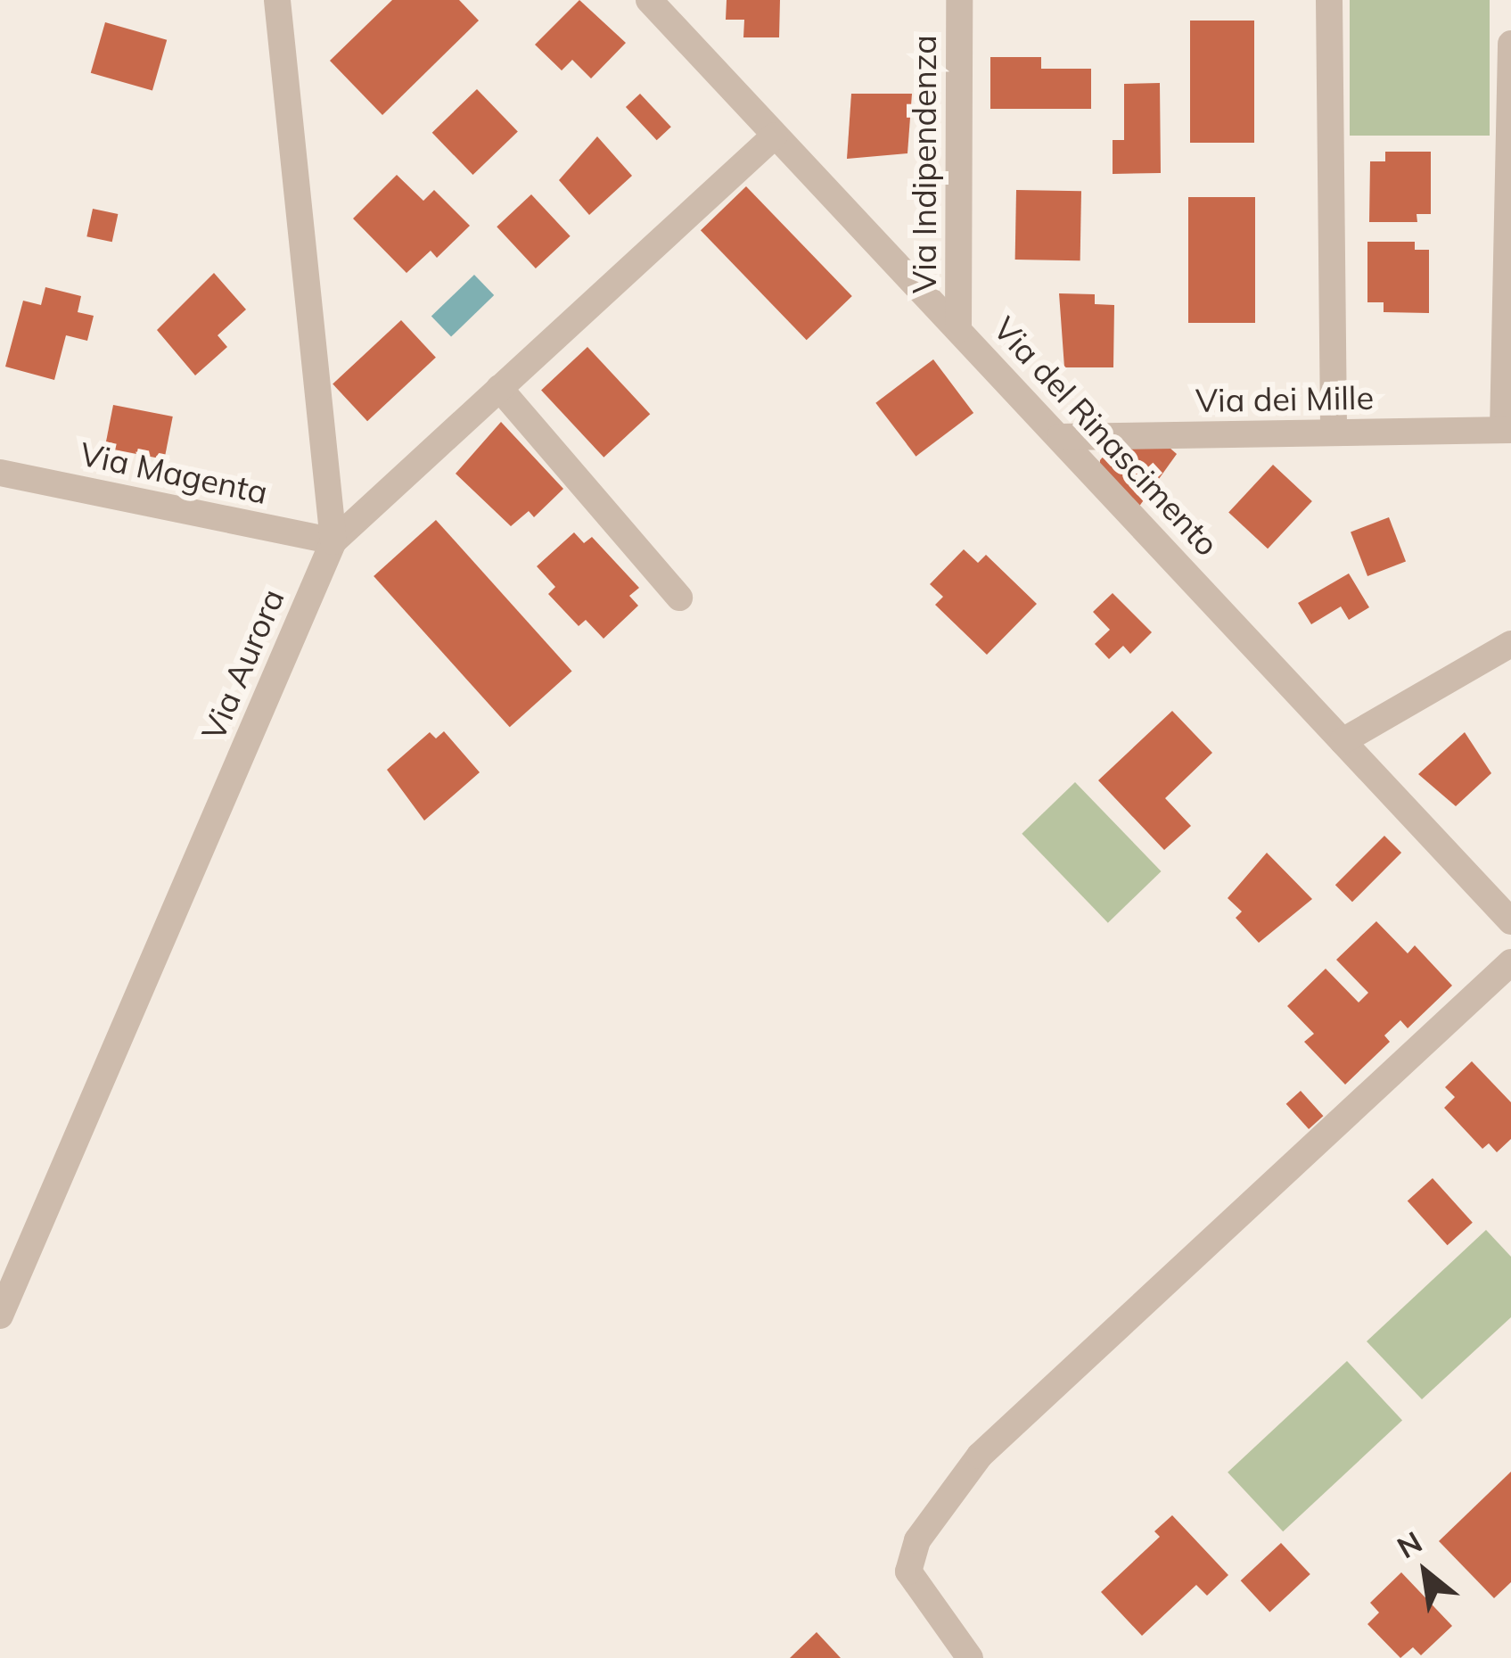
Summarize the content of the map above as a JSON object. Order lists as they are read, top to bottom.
{
  "streets": {
    "street": [
      "Via Indipendenza",
      "Via dei Mille",
      "Via del Rinascimento",
      "Via Magenta",
      "Via Aurora"
    ]
  },
  "crossings": [
    ["Via Indipendenza", "Via del Rinascimento"],
    ["Via dei Mille", "Via del Rinascimento"],
    ["Via Magenta", "Via Aurora"]
  ],
  "north": "top left"
}
